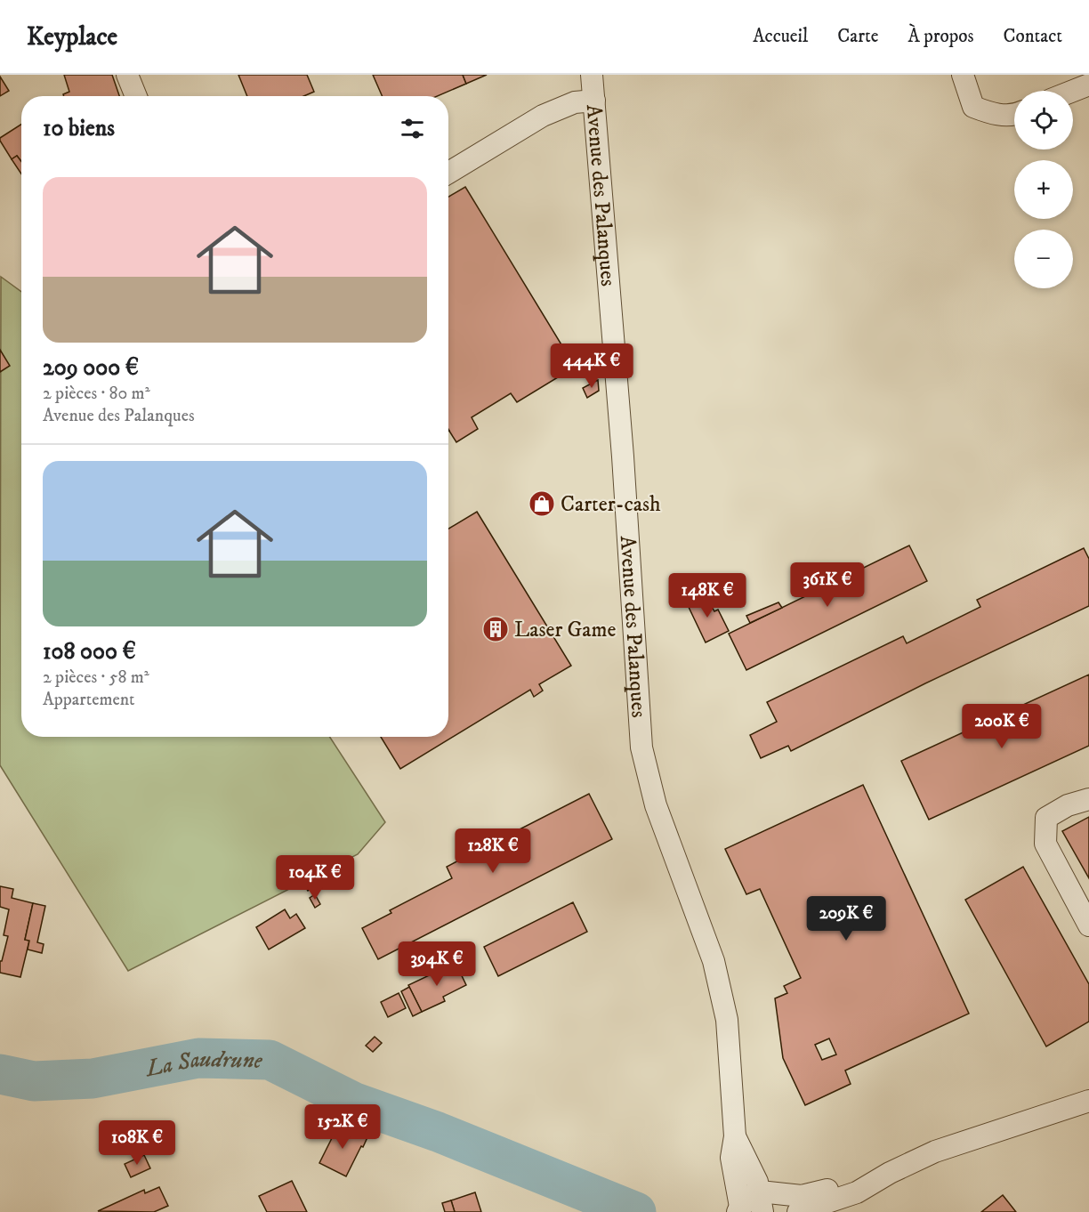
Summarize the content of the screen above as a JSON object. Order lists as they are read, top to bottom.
{
  "streets": {
    "street": ["Avenue des Palanques"]
  },
  "water": ["La Saudrune"],
  "places": {
    "shop": ["Carter-cash"],
    "building": ["Laser Game"]
  },
  "page": {
    "header": "Keyplace",
    "nav": [
      "Accueil",
      "Carte",
      "À propos",
      "Contact"
    ],
    "map_buttons": ["+", "−"],
    "heading": "10 biens",
    "list": [
      {
        "name": "209 000 €",
        "note": "2 pièces · 80 m² · Avenue des Palanques"
      },
      {
        "name": "108 000 €",
        "note": "2 pièces · 58 m² · Appartement"
      }
    ],
    "price": [
      "444K €",
      "361K €",
      "148K €",
      "200K €",
      "128K €",
      "104K €",
      "209K €",
      "394K €",
      "152K €",
      "108K €"
    ]
  }
}
